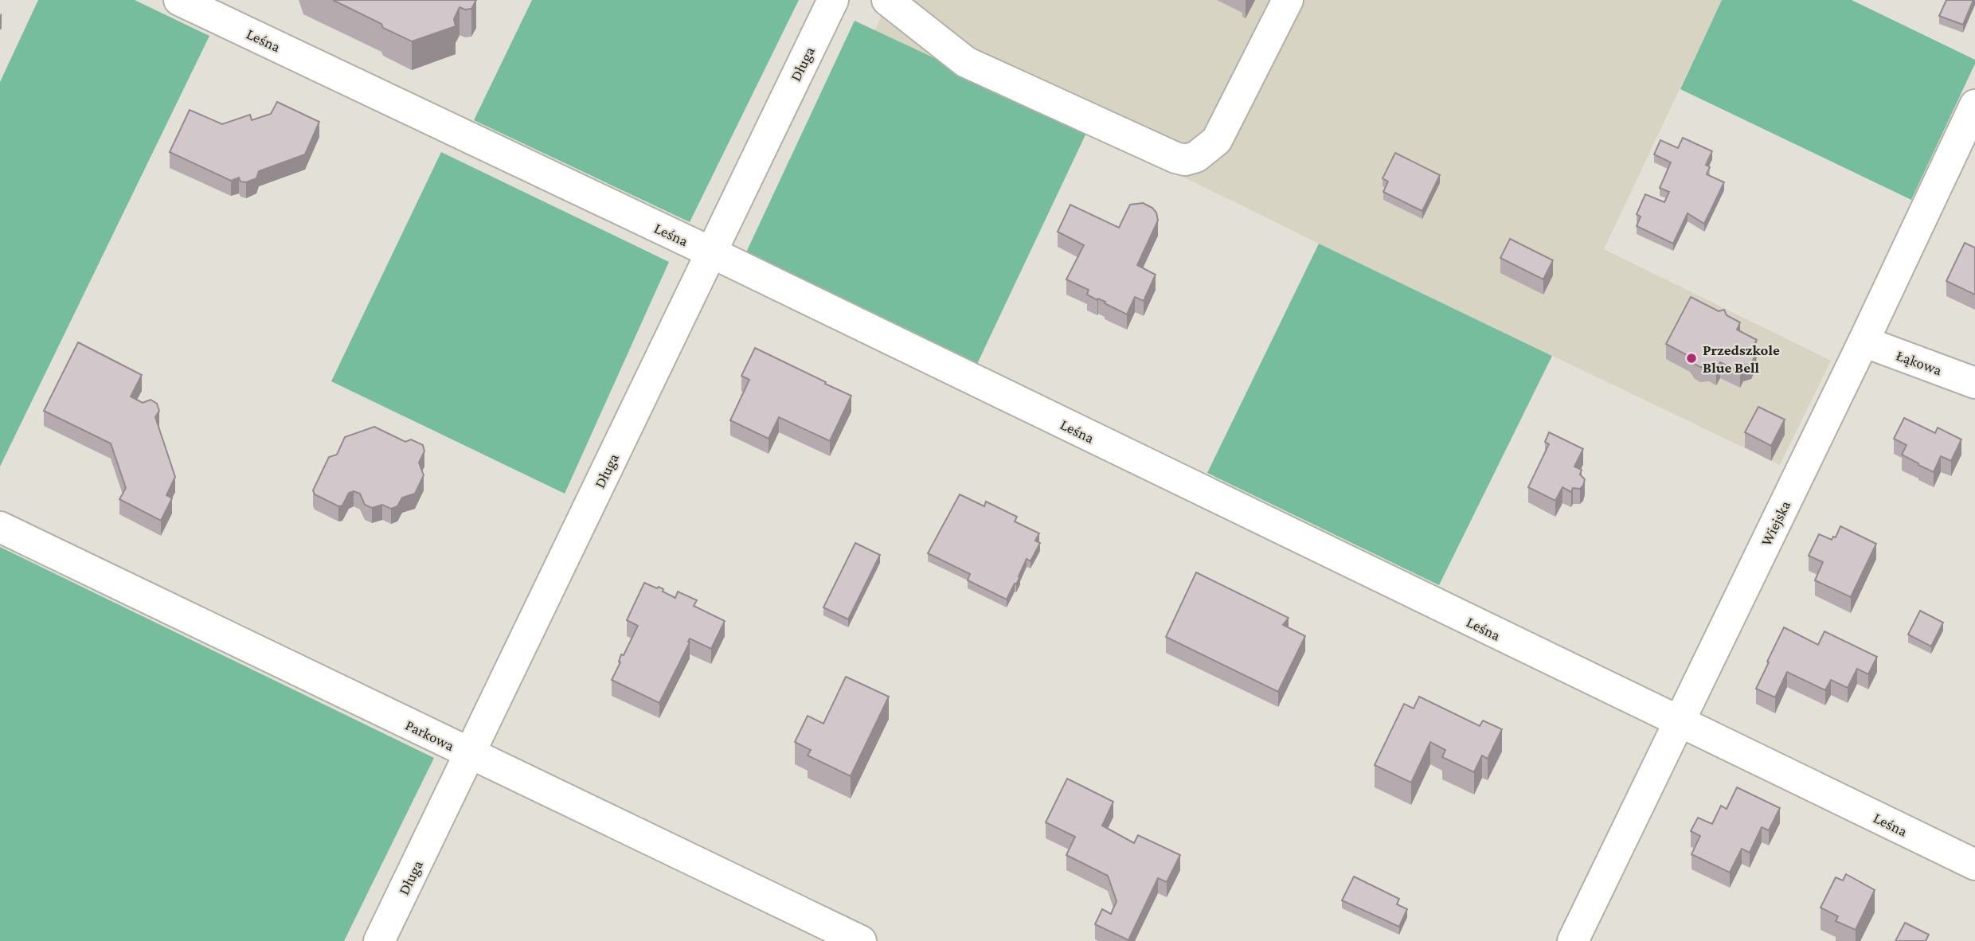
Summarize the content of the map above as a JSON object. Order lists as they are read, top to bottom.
{
  "streets": {
    "street": [
      "Leśna",
      "Długa",
      "Łąkowa",
      "Wiejska",
      "Parkowa"
    ]
  },
  "crossings": [
    ["Leśna", "Długa"],
    ["Leśna", "Wiejska"],
    ["Długa", "Parkowa"],
    ["Łąkowa", "Wiejska"]
  ],
  "places": ["Przedszkole Blue Bell"]
}
